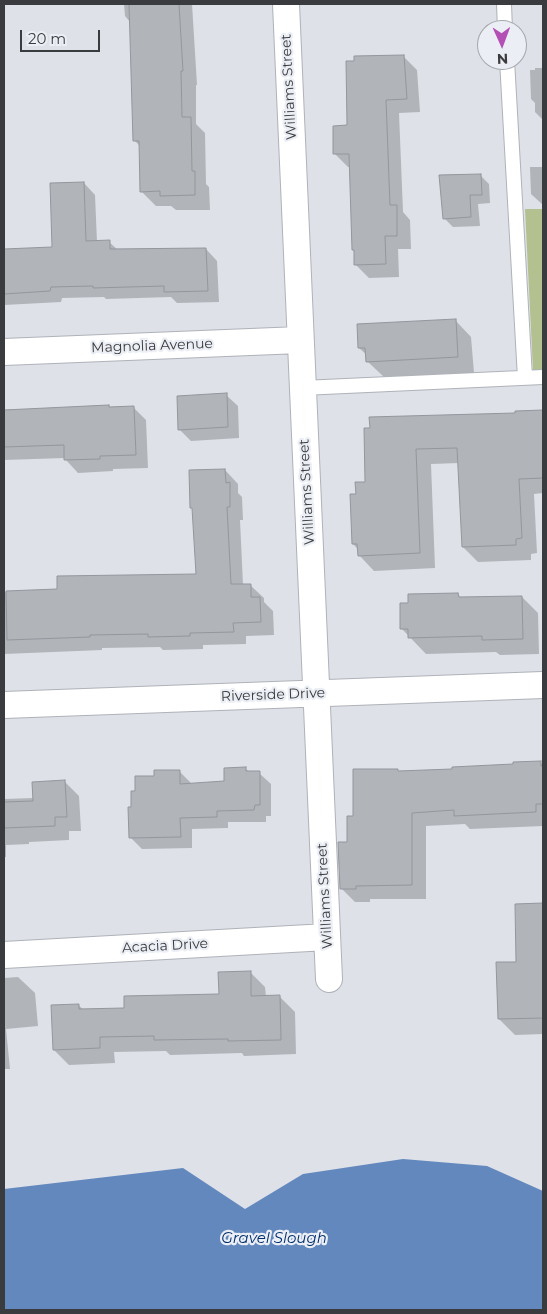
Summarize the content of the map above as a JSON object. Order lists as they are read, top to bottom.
{
  "streets": {
    "street": [
      "Williams Street",
      "Magnolia Avenue",
      "Riverside Drive",
      "Acacia Drive"
    ]
  },
  "crossings": [
    ["Williams Street", "Magnolia Avenue"],
    ["Williams Street", "Riverside Drive"],
    ["Williams Street", "Acacia Drive"]
  ],
  "water": ["Gravel Slough"],
  "scale_bar": "20 m",
  "north": "bottom"
}
